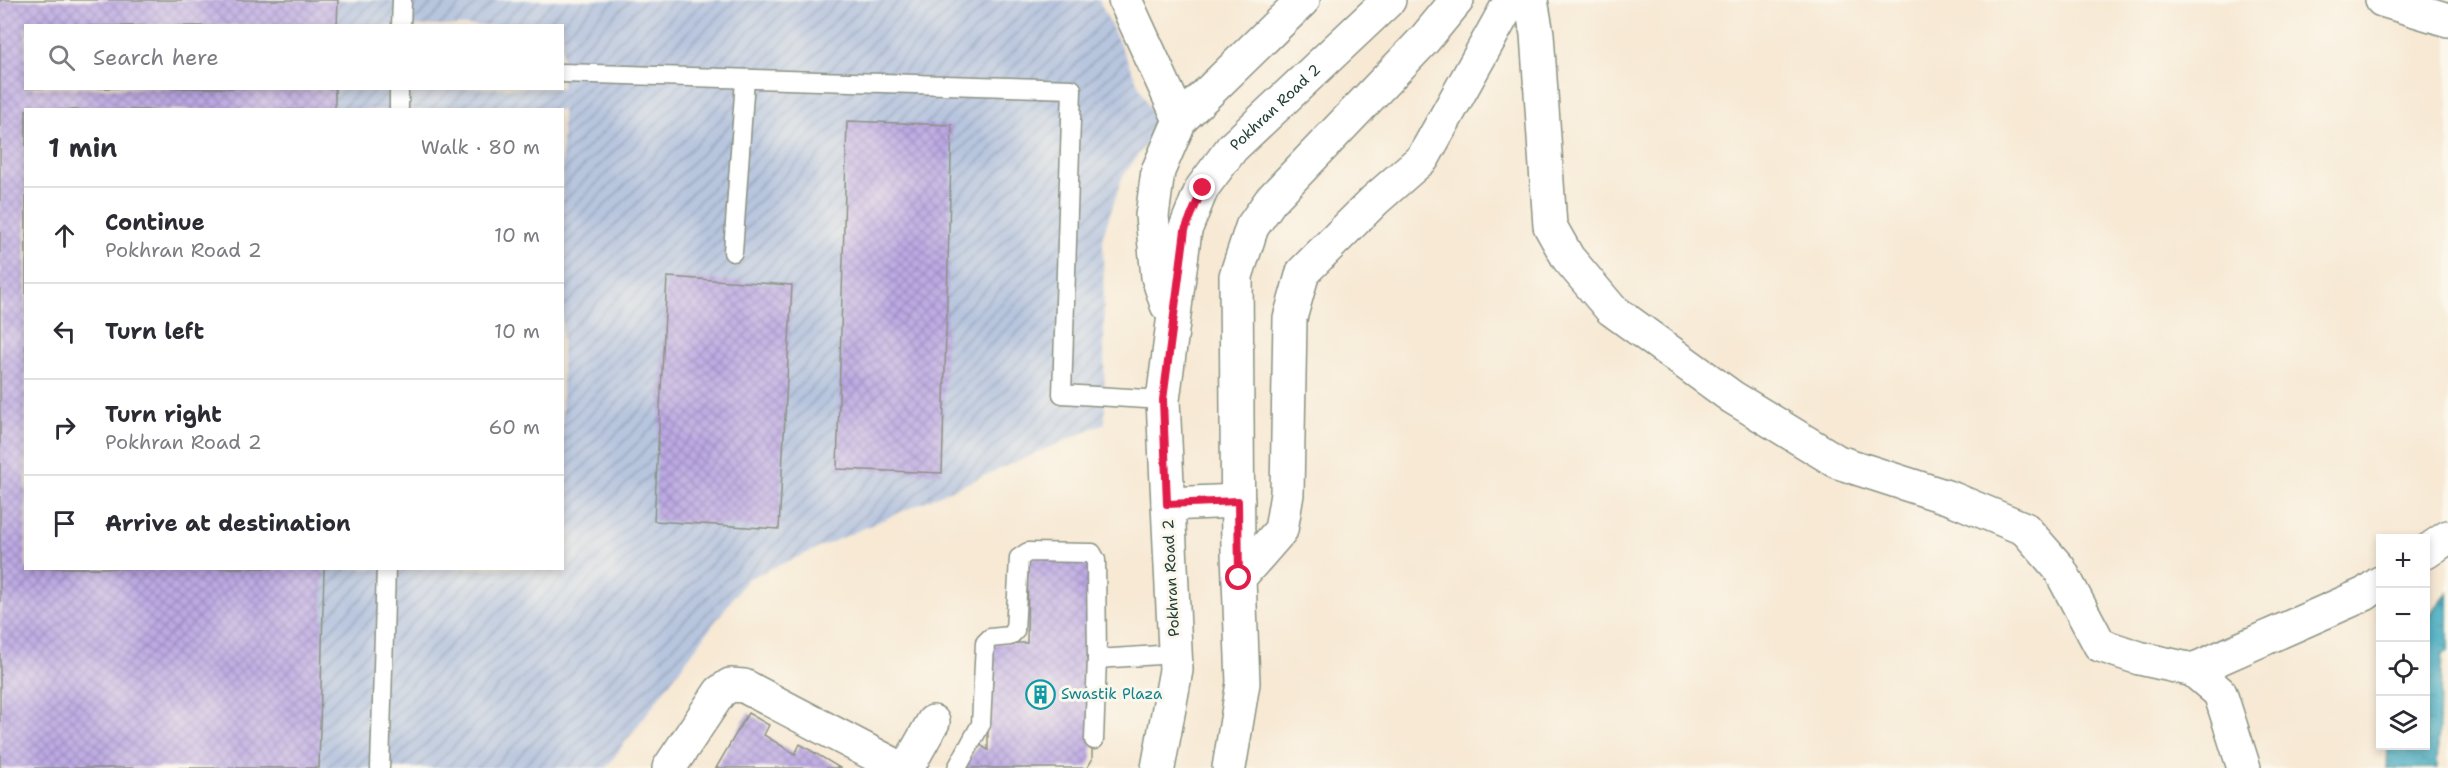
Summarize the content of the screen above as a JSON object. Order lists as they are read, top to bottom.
{
  "streets": {
    "main road": ["Pokhran Road 2"]
  },
  "places": {
    "building": ["Swastik Plaza"]
  },
  "page": {
    "search": "Search here",
    "heading": ["1 min", "Walk · 80 m"],
    "list": [
      ["Continue", "Pokhran Road 2", "10 m"],
      ["Turn left", "10 m"],
      ["Turn right", "Pokhran Road 2", "60 m"],
      "Arrive at destination"
    ],
    "map_buttons": ["+", "−"]
  }
}
